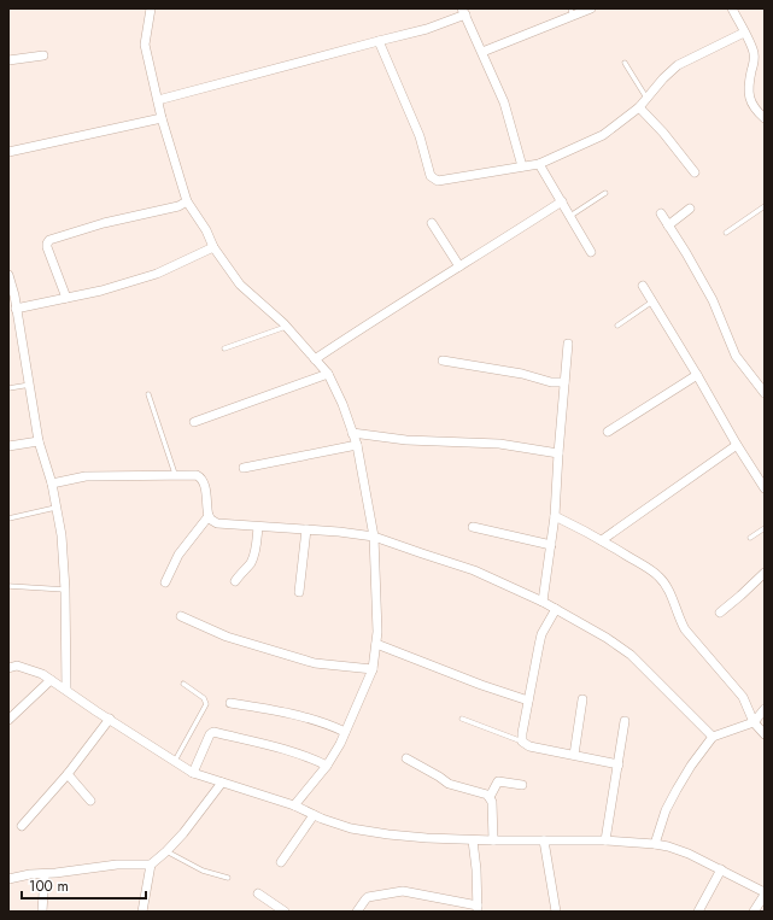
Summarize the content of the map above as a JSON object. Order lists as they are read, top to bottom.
{
  "scale_bar": "100 m"
}
